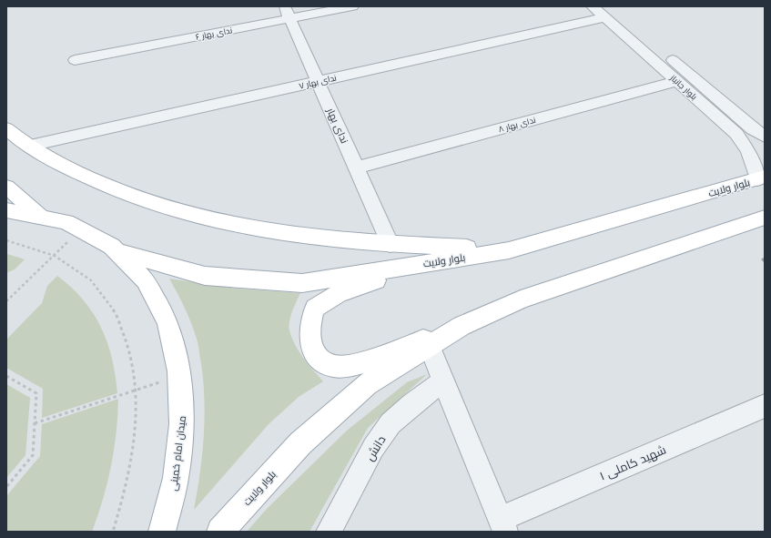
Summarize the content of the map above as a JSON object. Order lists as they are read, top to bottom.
{
  "streets": {
    "main road": ["بلوار ولایت", "میدان امام خمینی"],
    "street": [
      "ندای بهار ۶",
      "ندای بهار ۷",
      "بلوار جانباز",
      "ندای بهار ۸",
      "ندای بهار",
      "دانش",
      "شهید کاملی ۱"
    ]
  },
  "crossings": [
    ["ندای بهار ۶", "ندای بهار"],
    ["ندای بهار ۷", "بلوار جانباز"],
    ["ندای بهار ۷", "ندای بهار"],
    ["بلوار جانباز", "ندای بهار ۸"],
    ["بلوار جانباز", "بلوار ولایت"],
    ["ندای بهار ۸", "ندای بهار"],
    ["بلوار ولایت", "میدان امام خمینی"]
  ]
}
